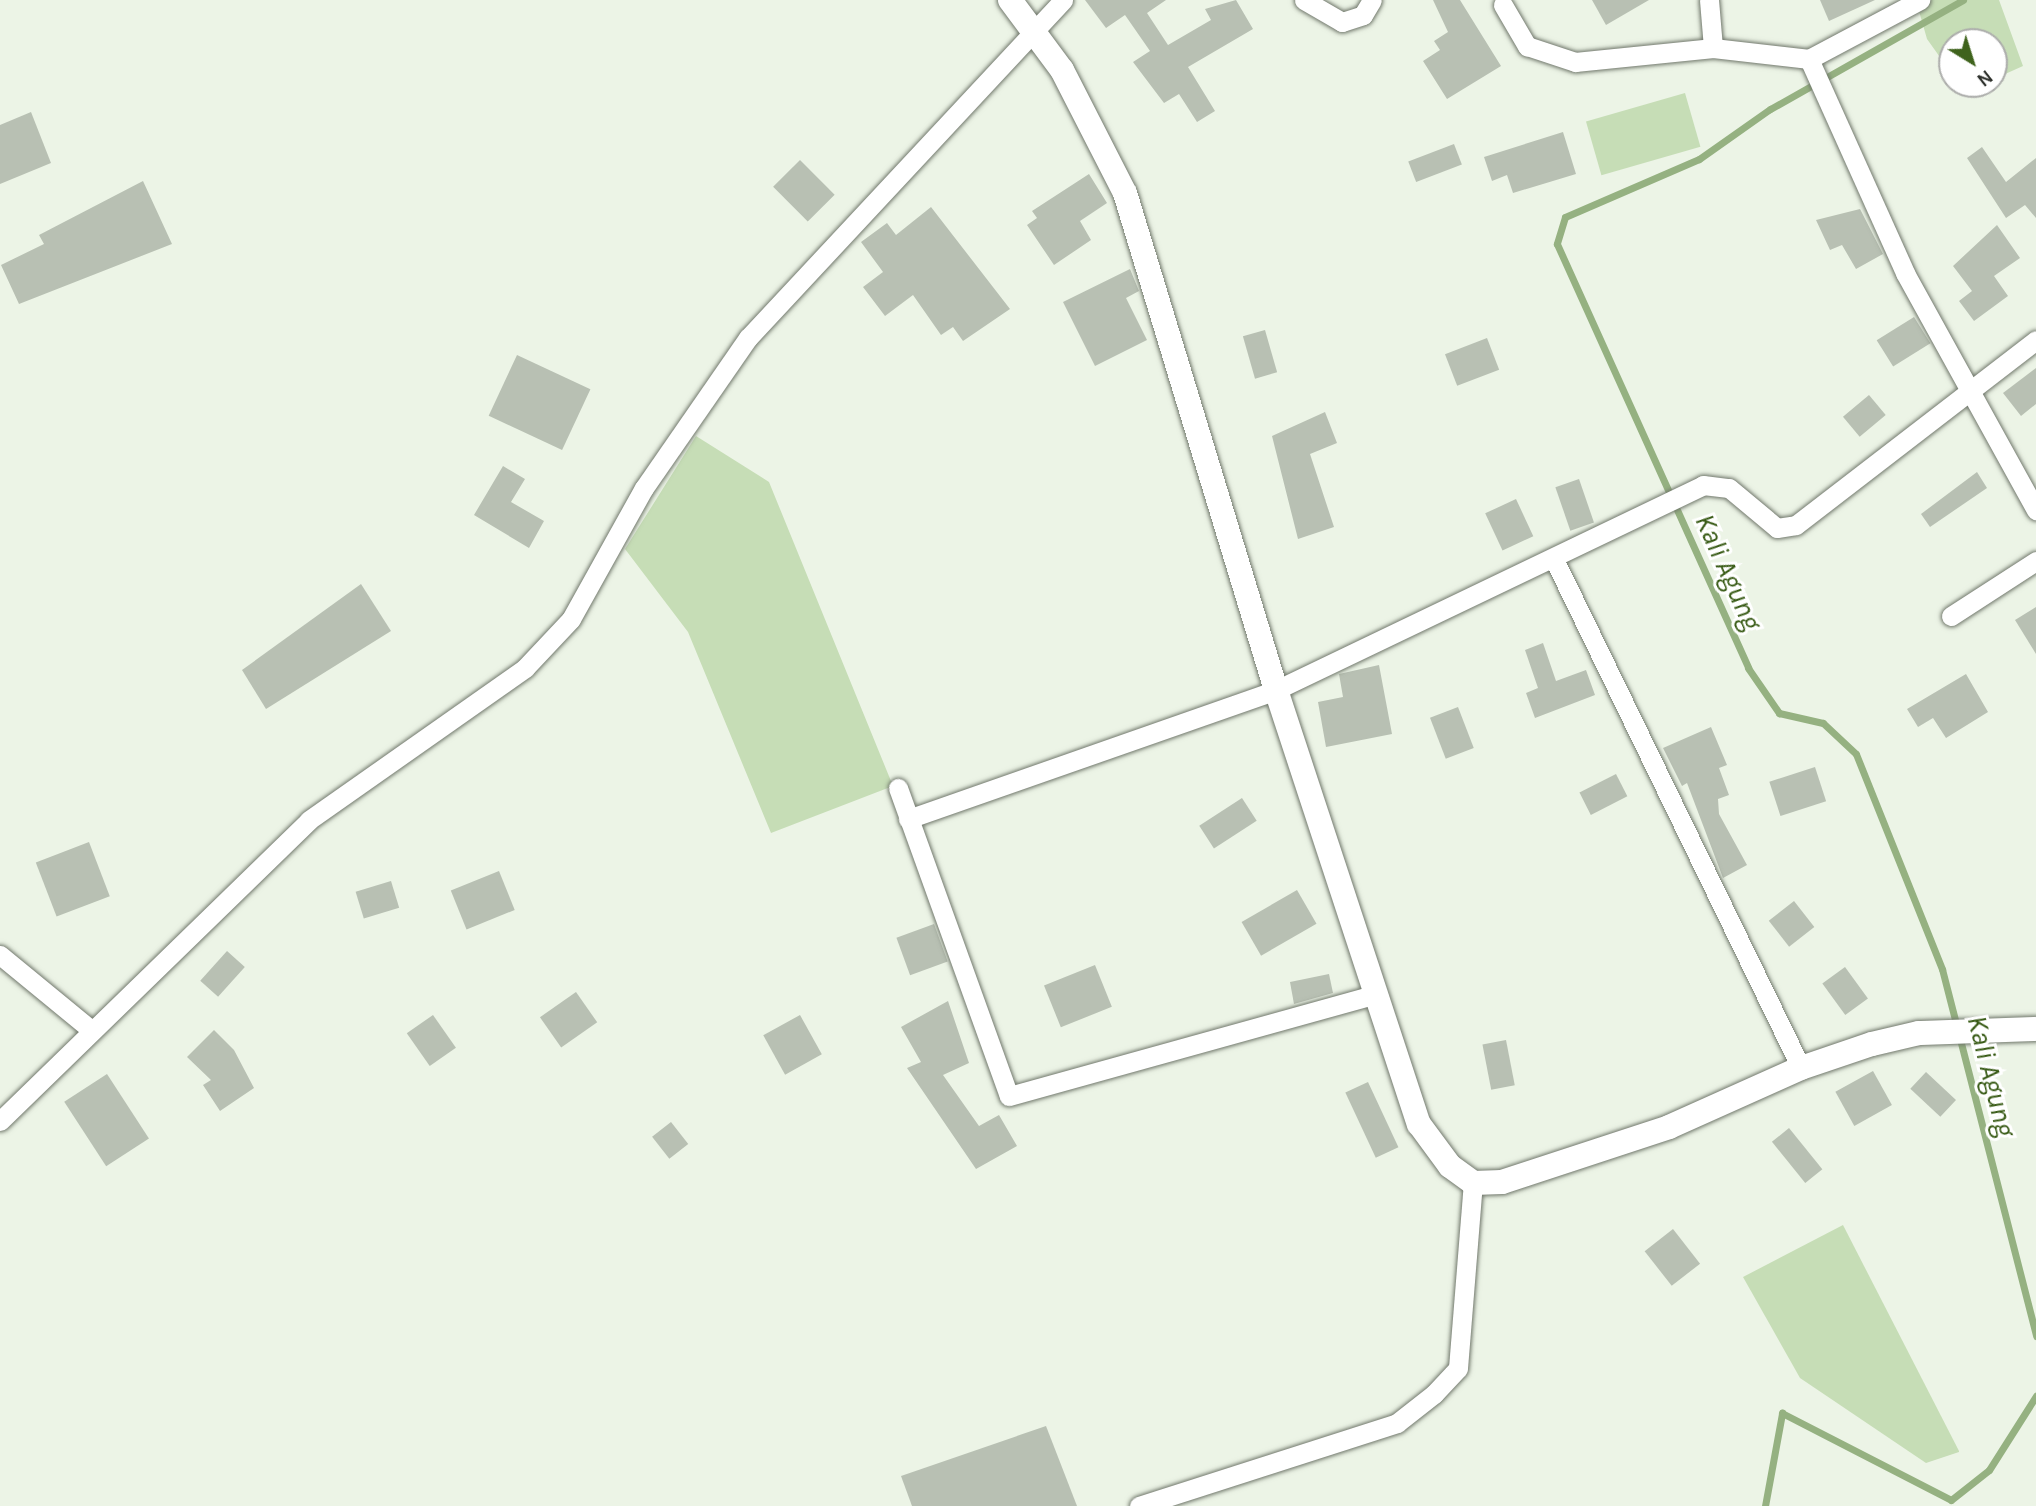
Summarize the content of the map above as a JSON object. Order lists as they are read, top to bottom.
{
  "water": ["Kali Agung"],
  "north": "bottom right"
}
